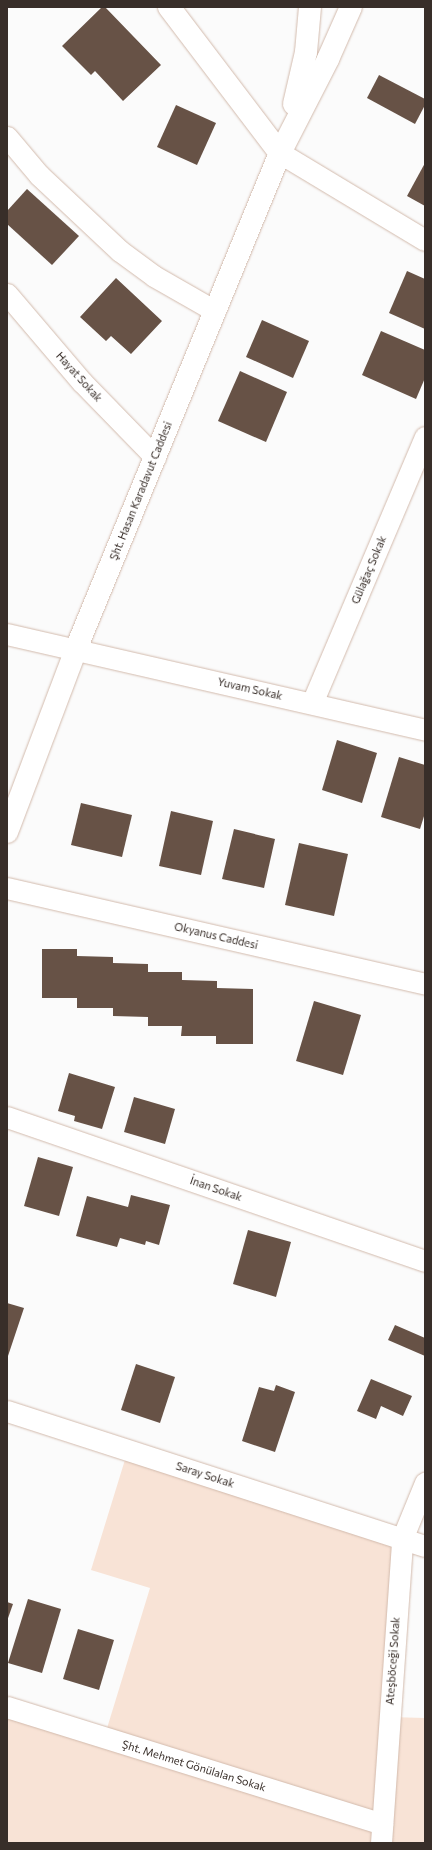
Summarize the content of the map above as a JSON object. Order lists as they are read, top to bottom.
{
  "streets": {
    "street": [
      "Hayat Sokak",
      "Şht. Hasan Karadavut Caddesi",
      "Gülağaç Sokak",
      "Yuvam Sokak",
      "Okyanus Caddesi",
      "İnan Sokak",
      "Saray Sokak",
      "Ateşböceği Sokak",
      "Şht. Mehmet Gönülalan Sokak"
    ]
  },
  "crossings": [
    ["Hayat Sokak", "Şht. Hasan Karadavut Caddesi"],
    ["Şht. Hasan Karadavut Caddesi", "Yuvam Sokak"],
    ["Gülağaç Sokak", "Yuvam Sokak"],
    ["Saray Sokak", "Ateşböceği Sokak"],
    ["Ateşböceği Sokak", "Şht. Mehmet Gönülalan Sokak"]
  ]
}
